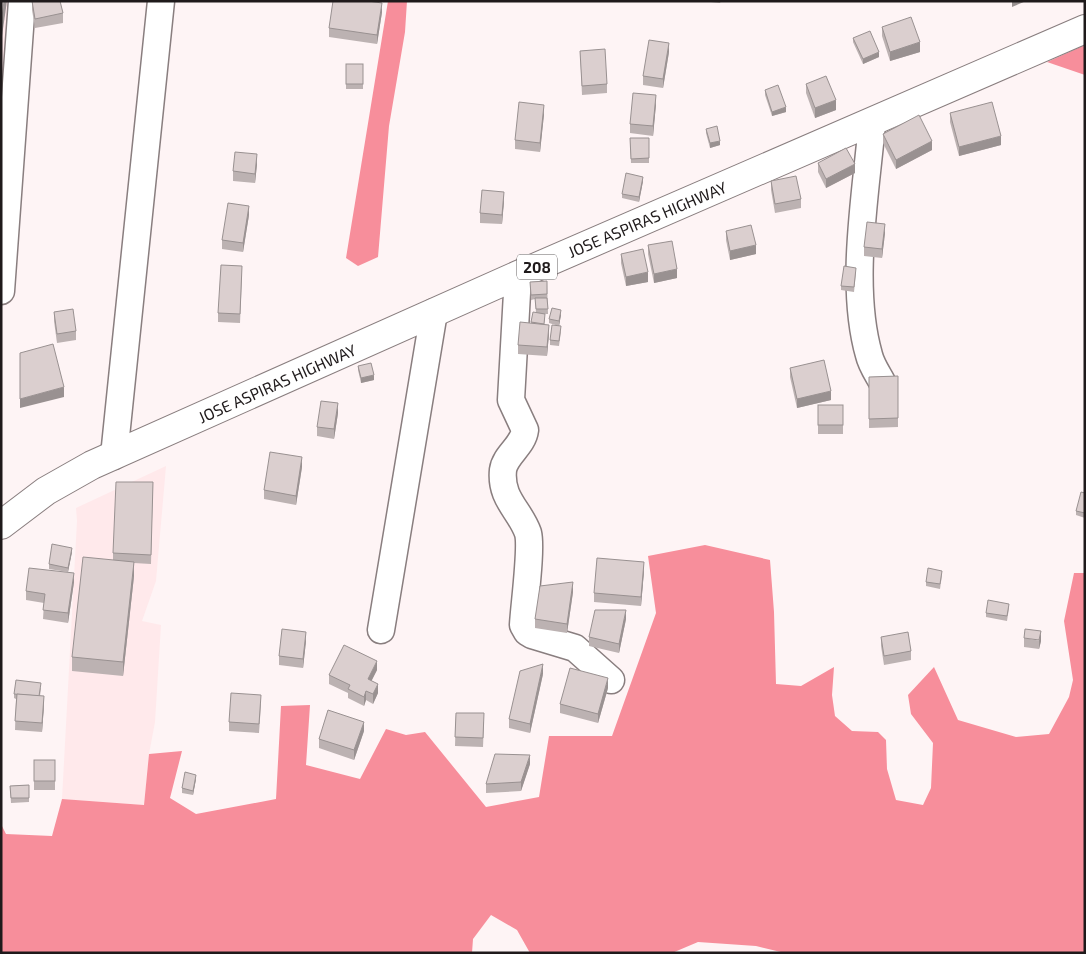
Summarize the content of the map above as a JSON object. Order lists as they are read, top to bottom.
{
  "streets": {
    "main road": ["JOSE ASPIRAS HIGHWAY", "208"]
  }
}
